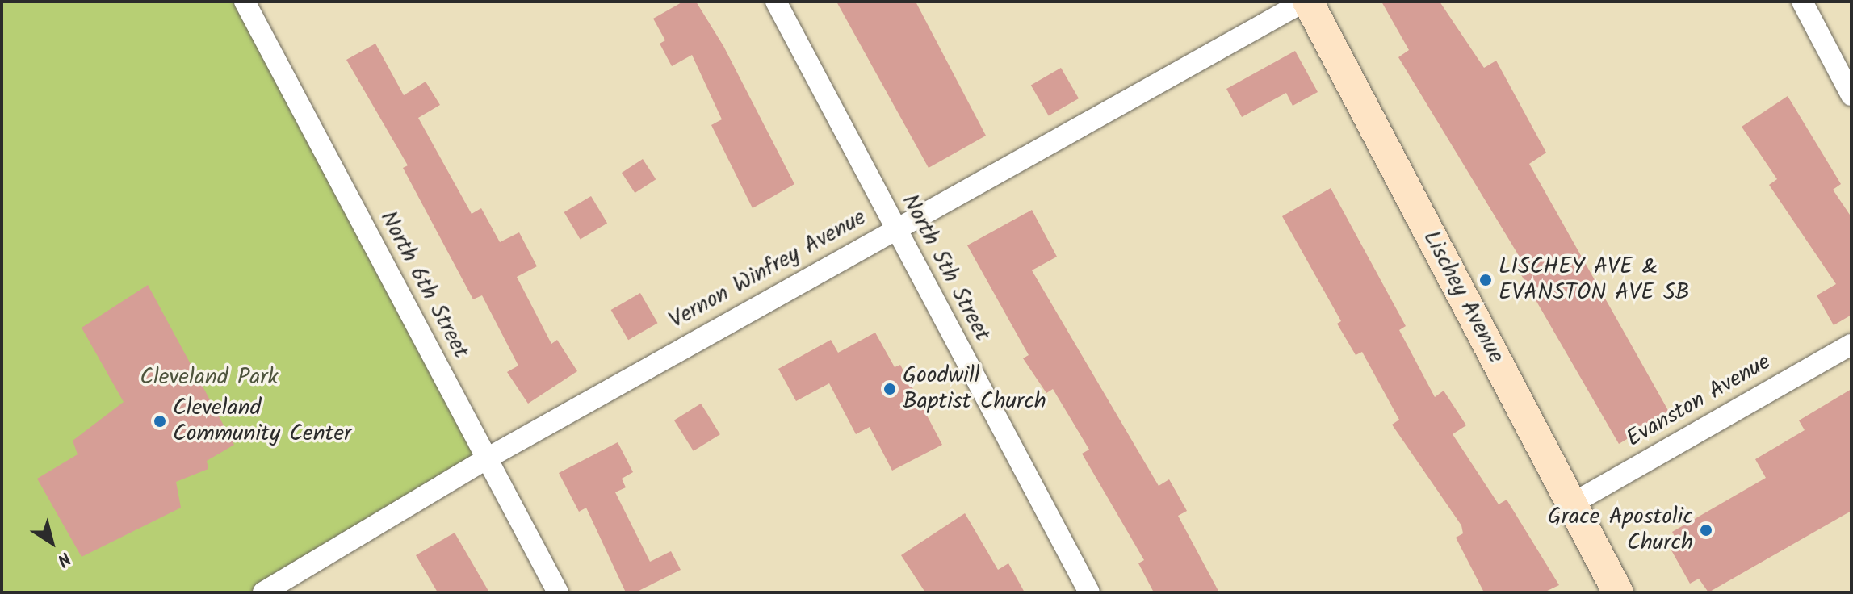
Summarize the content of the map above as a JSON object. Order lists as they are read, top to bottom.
{
  "streets": {
    "street": [
      "North 5th Street",
      "Vernon Winfrey Avenue",
      "North 6th Street",
      "Lischey Avenue",
      "Evanston Avenue"
    ]
  },
  "crossings": [
    ["North 5th Street", "Vernon Winfrey Avenue"],
    ["Vernon Winfrey Avenue", "North 6th Street"],
    ["Vernon Winfrey Avenue", "Lischey Avenue"],
    ["Lischey Avenue", "Evanston Avenue"]
  ],
  "parks": ["Cleveland Park"],
  "places": [
    "LISCHEY AVE & EVANSTON AVE SB",
    "Goodwill Baptist Church",
    "Cleveland Community Center",
    "Grace Apostolic Church"
  ],
  "north": "bottom right"
}
